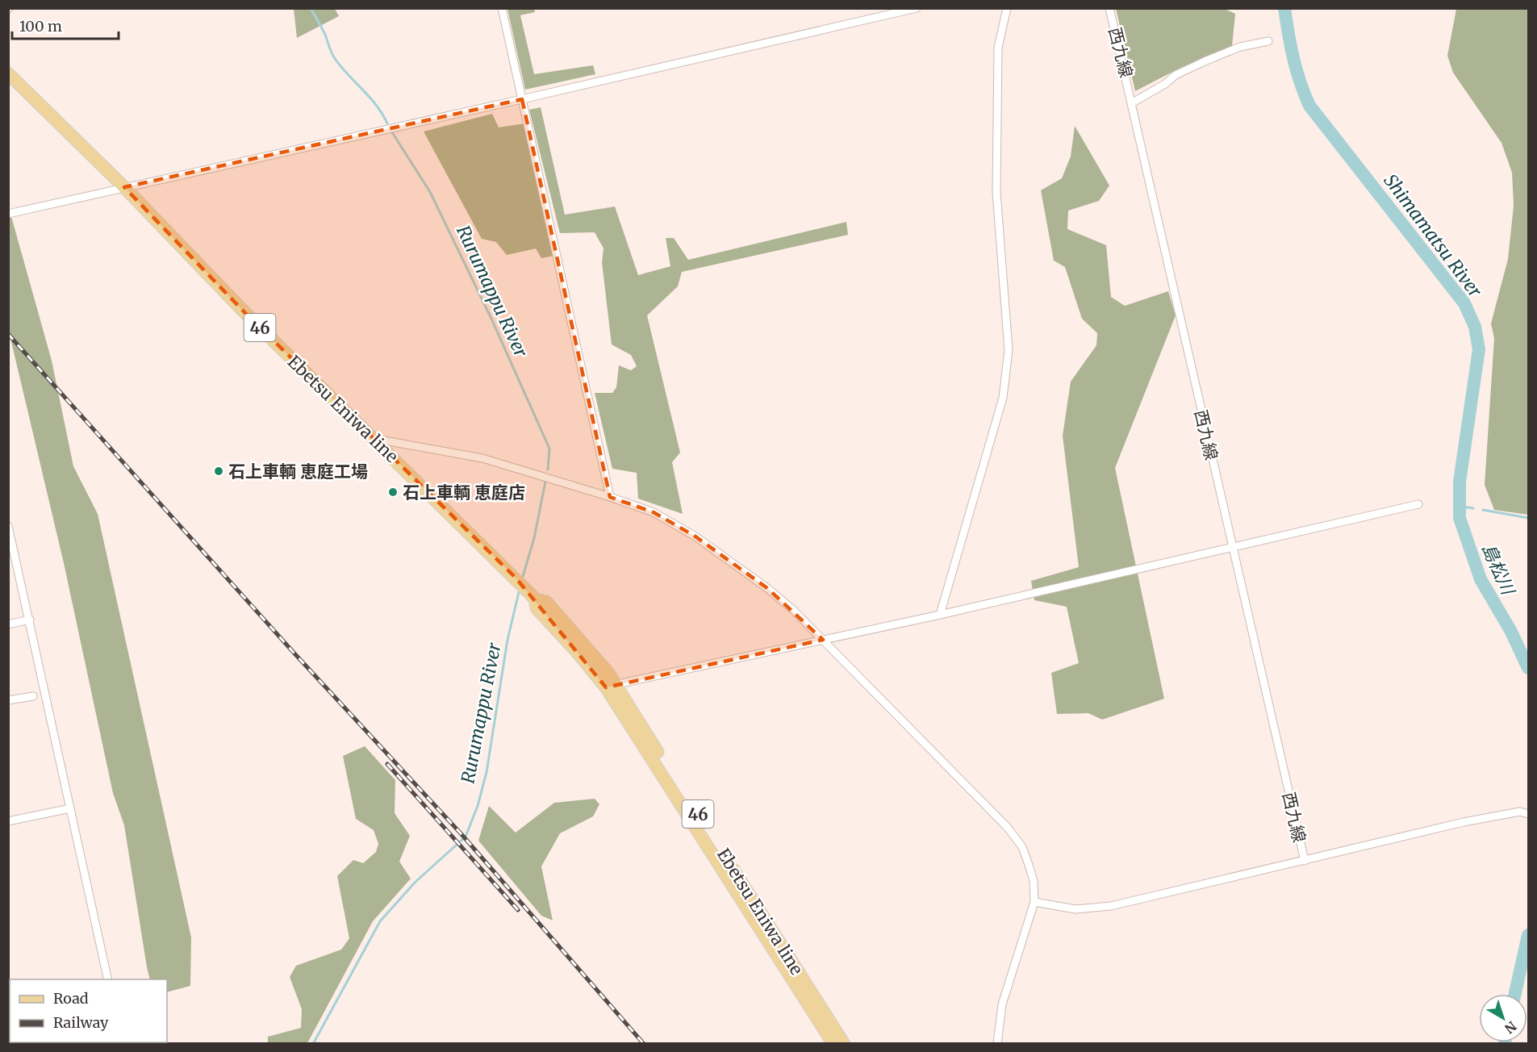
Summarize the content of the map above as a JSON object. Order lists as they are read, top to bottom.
{
  "streets": {
    "main road": ["46", "Ebetsu Eniwa line"],
    "street": ["西九線"]
  },
  "water": ["Shimamatsu River", "Rurumappu River", "島松川"],
  "places": ["石上車輌 恵庭工場", "石上車輌 恵庭店"],
  "legend": ["Road", "Railway"],
  "scale_bar": "100 m",
  "north": "bottom right"
}
